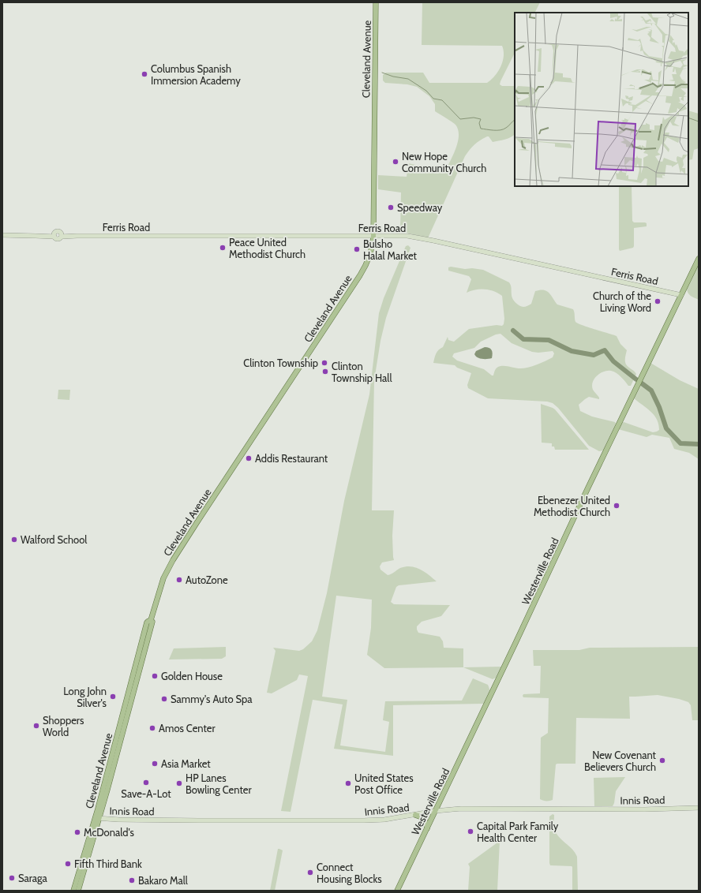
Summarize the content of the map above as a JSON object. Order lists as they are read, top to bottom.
{
  "streets": {
    "main road": [
      "Cleveland Avenue",
      "Ferris Road",
      "Westerville Road",
      "Innis Road"
    ]
  },
  "crossings": [
    ["Cleveland Avenue", "Ferris Road"],
    ["Cleveland Avenue", "Innis Road"],
    ["Ferris Road", "Westerville Road"],
    ["Westerville Road", "Innis Road"]
  ],
  "places": [
    "Columbus Spanish Immersion Academy",
    "New Hope Community Church",
    "Speedway",
    "Peace United Methodist Church",
    "Bulsho Halal Market",
    "Church of the Living Word",
    "Clinton Township",
    "Clinton Township Hall",
    "Addis Restaurant",
    "Ebenezer United Methodist Church",
    "Walford School",
    "AutoZone",
    "Golden House",
    "Long John Silver's",
    "Sammy's Auto Spa",
    "Shoppers World",
    "Amos Center",
    "New Covenant Believers Church",
    "Asia Market",
    "Save-A-Lot",
    "HP Lanes Bowling Center",
    "United States Post Office",
    "Capital Park Family Health Center",
    "McDonald's",
    "Fifth Third Bank",
    "Connect Housing Blocks",
    "Saraga",
    "Bakaro Mall"
  ]
}
